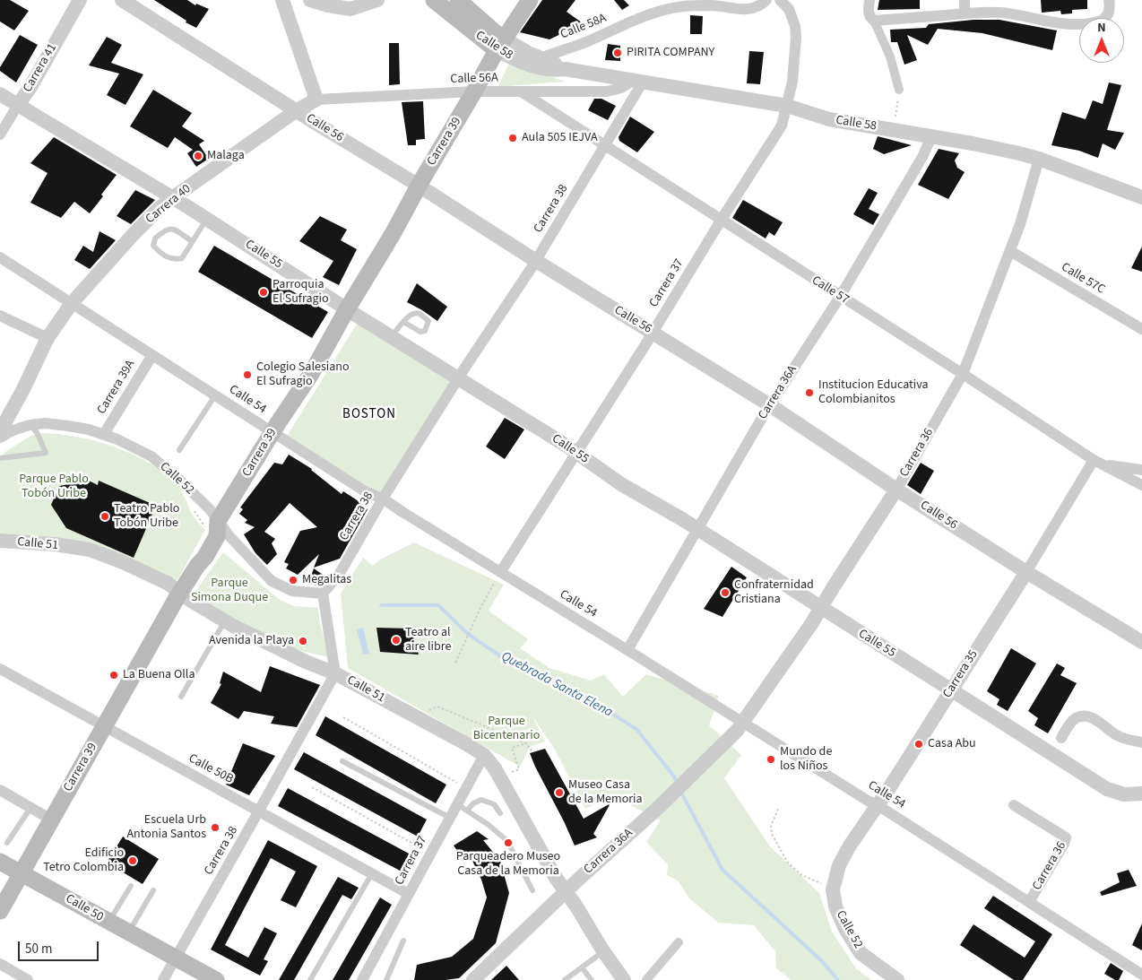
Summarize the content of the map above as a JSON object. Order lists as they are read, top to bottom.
{
  "streets": {
    "main road": ["Calle 58", "Carrera 39", "Calle 50"],
    "street": [
      "Calle 58A",
      "Carrera 41",
      "Calle 56A",
      "Calle 56",
      "Carrera 40",
      "Carrera 38",
      "Calle 55",
      "Calle 57C",
      "Carrera 37",
      "Calle 57",
      "Carrera 39A",
      "Carrera 36A",
      "Calle 54",
      "Carrera 36",
      "Calle 52",
      "Calle 51",
      "Carrera 35",
      "Calle 50B"
    ]
  },
  "crossings": [
    ["Calle 58A", "Calle 58"],
    ["Calle 58", "Calle 56A"],
    ["Calle 58", "Carrera 39"],
    ["Calle 58", "Carrera 38"],
    ["Calle 58", "Carrera 37"],
    ["Calle 58", "Carrera 36A"],
    ["Calle 58", "Carrera 36"],
    ["Carrera 41", "Calle 55"],
    ["Calle 56A", "Carrera 39"],
    ["Calle 56A", "Carrera 40"],
    ["Calle 56A", "Carrera 38"],
    ["Calle 56A", "Calle 57"],
    ["Calle 56", "Carrera 39"],
    ["Calle 56", "Carrera 40"],
    ["Calle 56", "Carrera 38"],
    ["Calle 56", "Carrera 37"],
    ["Calle 56", "Carrera 36A"],
    ["Calle 56", "Carrera 36"],
    ["Calle 56", "Carrera 35"],
    ["Carrera 39", "Calle 55"],
    ["Carrera 39", "Calle 54"],
    ["Carrera 39", "Calle 52"],
    ["Carrera 39", "Calle 51"],
    ["Carrera 39", "Calle 50B"],
    ["Carrera 39", "Calle 50"],
    ["Carrera 40", "Calle 55"],
    ["Carrera 40", "Calle 54"],
    ["Carrera 38", "Calle 55"],
    ["Carrera 38", "Calle 57"],
    ["Carrera 38", "Calle 54"],
    ["Carrera 38", "Calle 52"],
    ["Carrera 38", "Calle 51"],
    ["Carrera 38", "Calle 50B"],
    ["Carrera 38", "Calle 50"],
    ["Calle 55", "Carrera 37"],
    ["Calle 55", "Carrera 36A"],
    ["Calle 55", "Carrera 36"],
    ["Calle 55", "Carrera 35"],
    ["Calle 57C", "Carrera 36"],
    ["Carrera 37", "Calle 57"],
    ["Carrera 37", "Calle 54"],
    ["Carrera 37", "Calle 51"],
    ["Carrera 37", "Calle 50B"],
    ["Calle 57", "Carrera 36A"],
    ["Calle 57", "Carrera 36"],
    ["Calle 57", "Carrera 35"],
    ["Carrera 39A", "Calle 54"],
    ["Carrera 39A", "Calle 52"],
    ["Carrera 36A", "Calle 54"],
    ["Carrera 36A", "Carrera 36"],
    ["Carrera 36A", "Calle 51"],
    ["Calle 54", "Carrera 36"],
    ["Calle 54", "Carrera 35"],
    ["Calle 52", "Carrera 35"]
  ],
  "districts": ["BOSTON"],
  "water": ["Quebrada Santa Elena"],
  "parks": ["Parque Pablo Tobón Uribe", "Parque Simona Duque", "Parque Bicentenario"],
  "places": [
    "PIRITA COMPANY",
    "Aula 505 IEJVA",
    "Malaga",
    "Parroquia El Sufragio",
    "Colegio Salesiano El Sufragio",
    "Institucion Educativa Colombianitos",
    "Teatro Pablo Tobón Uribe",
    "Megalitas",
    "Confraternidad Cristiana",
    "Teatro al aire libre",
    "Avenida la Playa",
    "La Buena Olla",
    "Casa Abu",
    "Mundo de los Niños",
    "Museo Casa de la Memoria",
    "Escuela Urb Antonia Santos",
    "Parqueadero Museo Casa de la Memoria",
    "Edificio Tetro Colombia"
  ],
  "scale_bar": "50 m",
  "north": "top"
}
